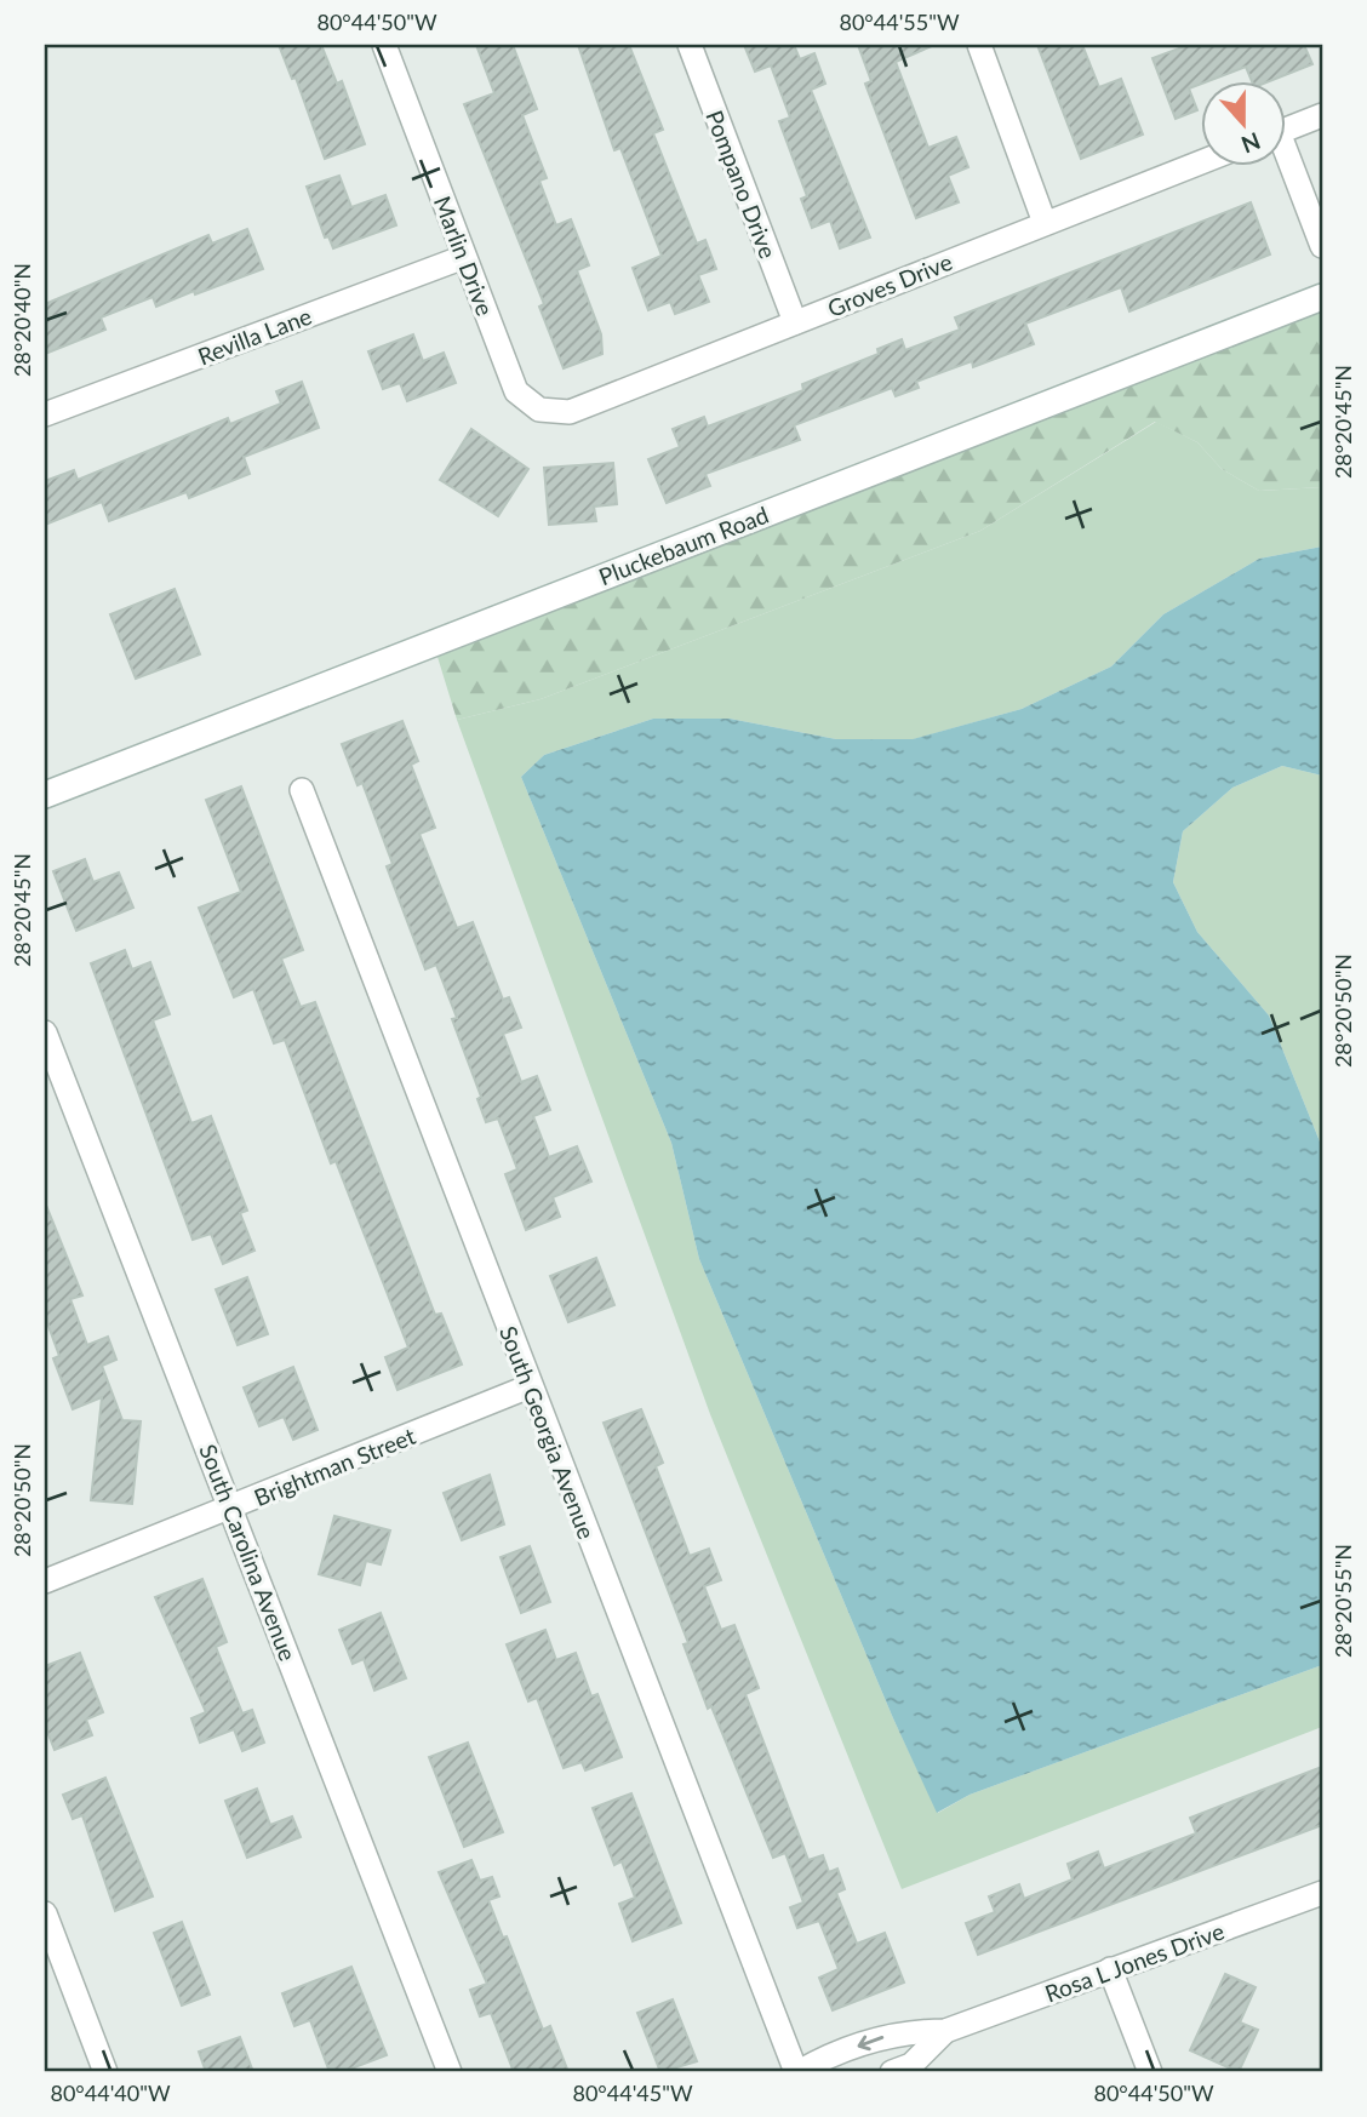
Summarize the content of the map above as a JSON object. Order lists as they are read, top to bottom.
{
  "streets": {
    "street": [
      "Pompano Drive",
      "Marlin Drive",
      "Groves Drive",
      "Revilla Lane",
      "Pluckebaum Road",
      "South Georgia Avenue",
      "Brightman Street",
      "South Carolina Avenue",
      "Rosa L Jones Drive"
    ]
  },
  "crossings": [
    ["Pompano Drive", "Groves Drive"],
    ["Marlin Drive", "Groves Drive"],
    ["Marlin Drive", "Revilla Lane"],
    ["South Georgia Avenue", "Brightman Street"],
    ["South Georgia Avenue", "Rosa L Jones Drive"],
    ["Brightman Street", "South Carolina Avenue"]
  ],
  "north": "bottom",
  "coordinates": [
    "80°44'50\"W",
    "80°44'55\"W",
    "28°20'40\"N",
    "28°20'45\"N",
    "28°20'50\"N",
    "28°20'55\"N",
    "80°44'40\"W",
    "80°44'45\"W"
  ]
}
